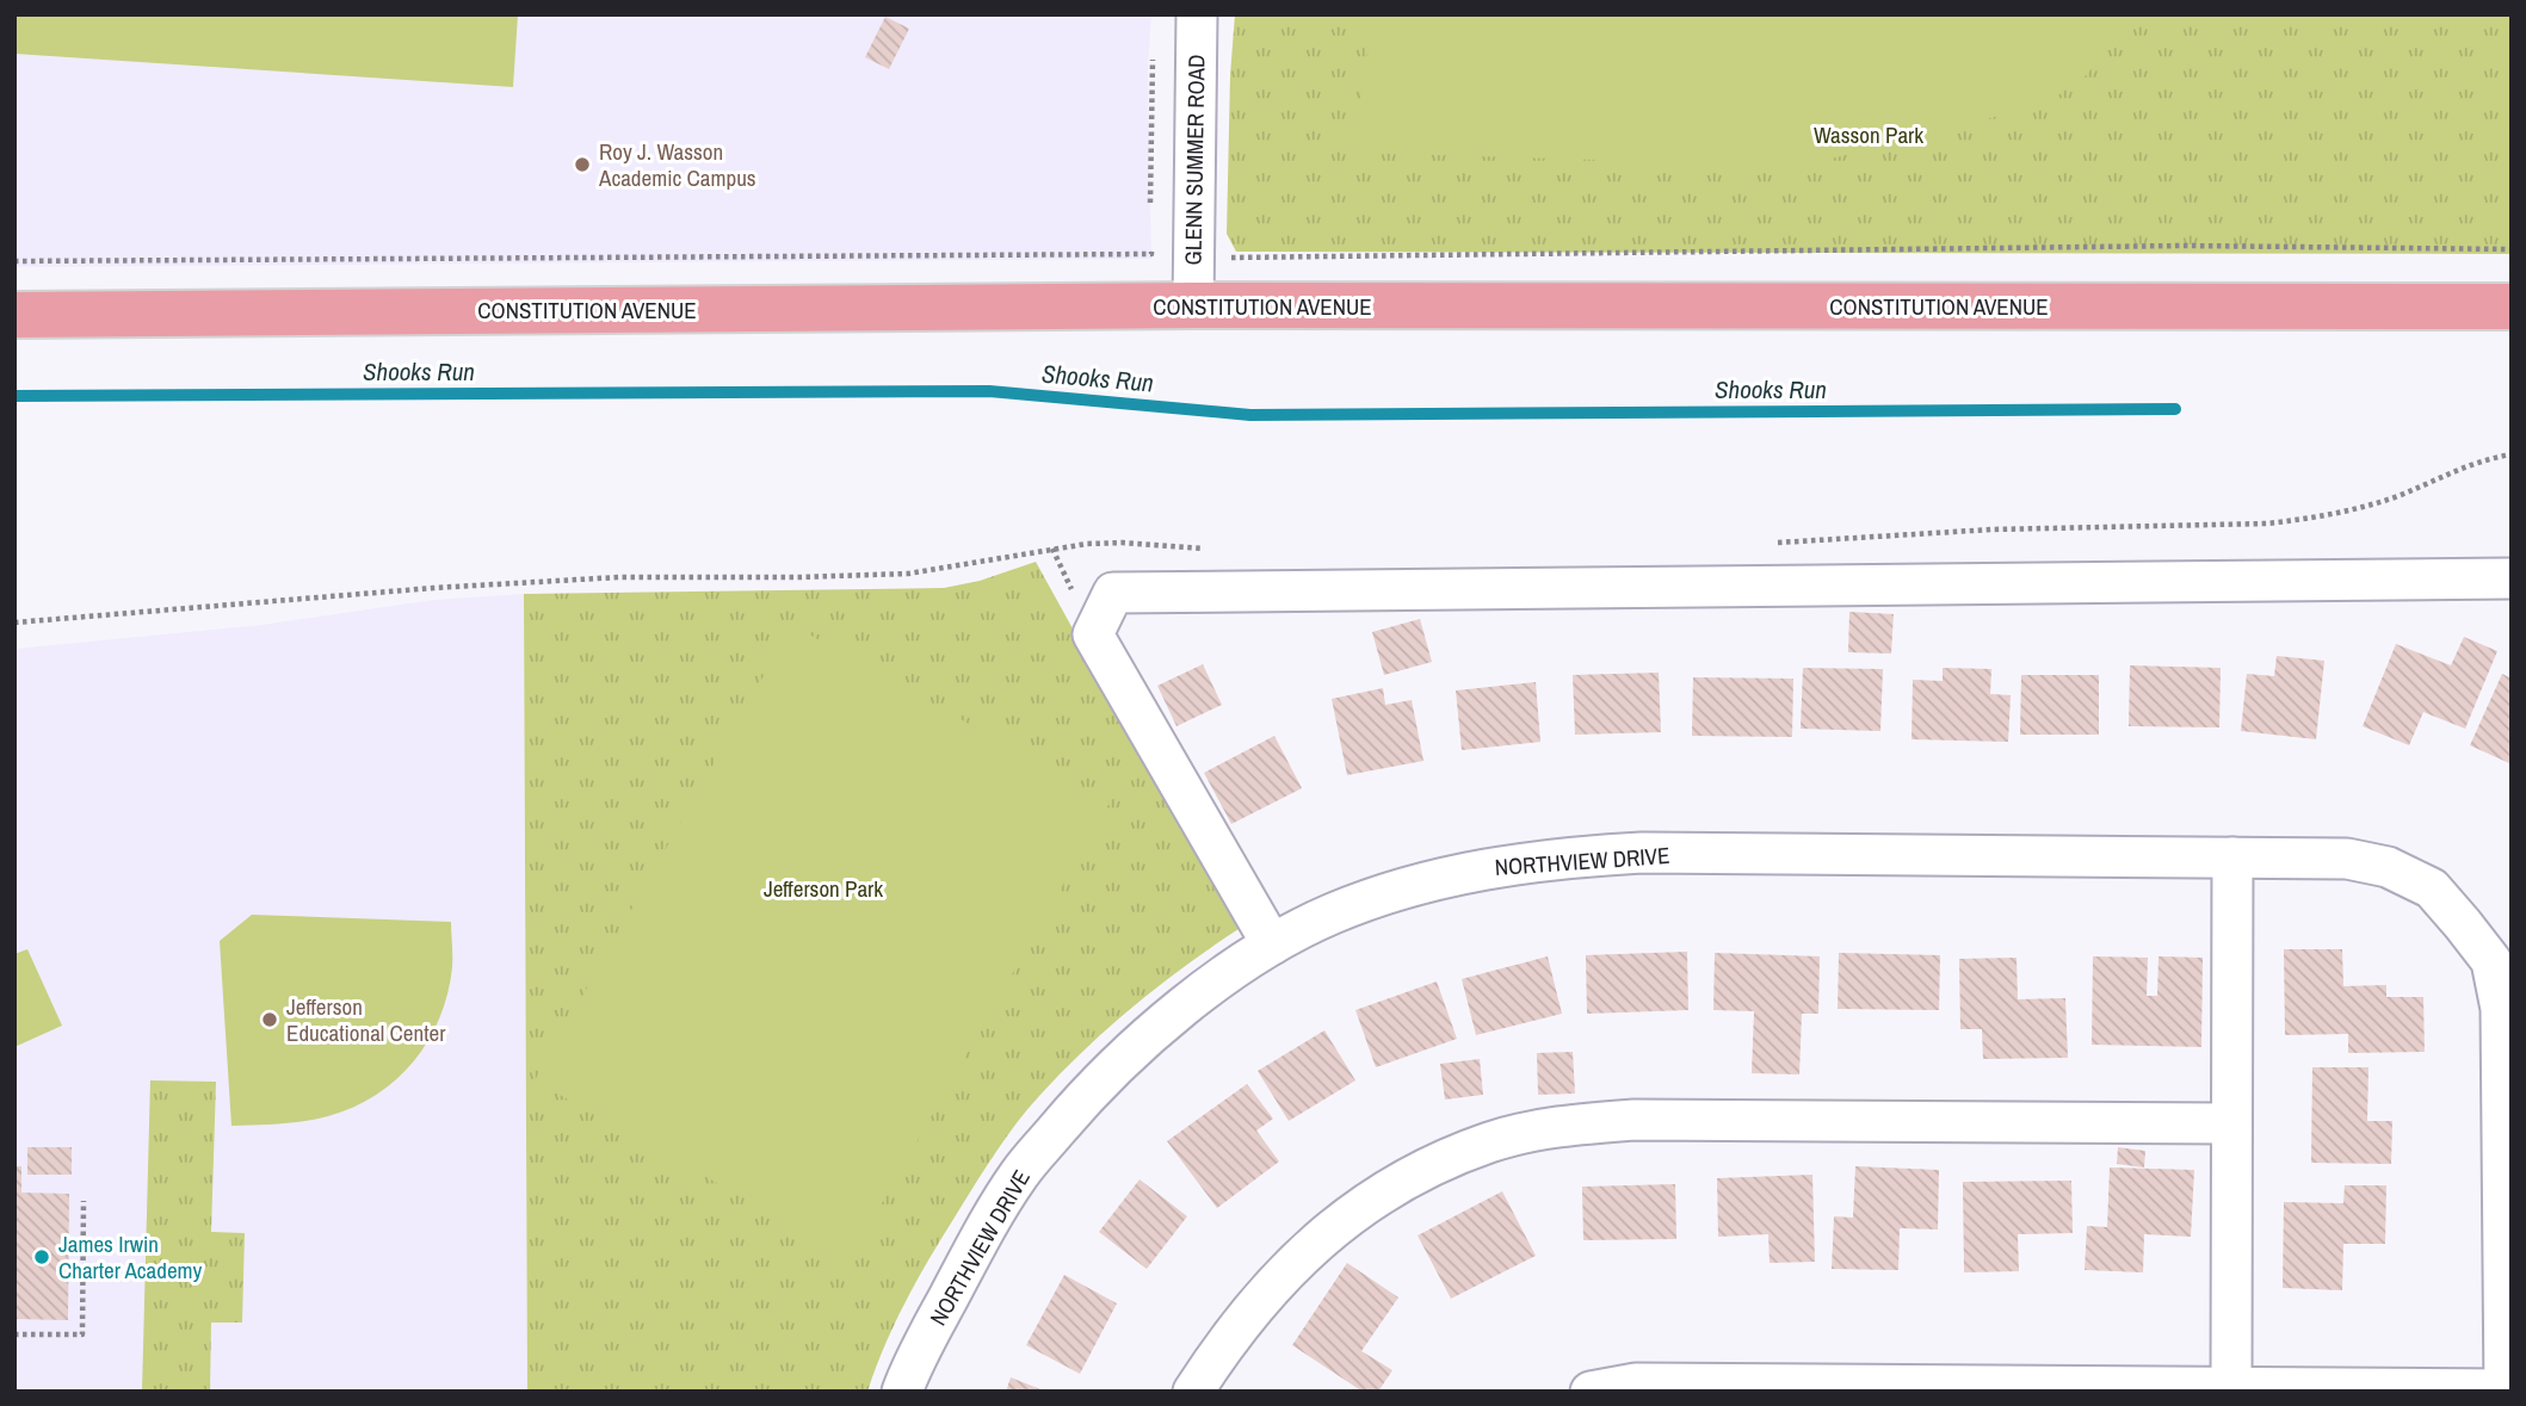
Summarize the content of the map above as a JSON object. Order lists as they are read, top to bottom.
{
  "streets": {
    "main road": ["CONSTITUTION AVENUE"],
    "street": ["GLENN SUMMER ROAD", "NORTHVIEW DRIVE"]
  },
  "crossings": [
    ["GLENN SUMMER ROAD", "CONSTITUTION AVENUE"]
  ],
  "water": ["Shooks Run"],
  "parks": ["Wasson Park", "Jefferson Park"],
  "places": ["Roy J. Wasson Academic Campus", "Jefferson Educational Center", "James Irwin Charter Academy"]
}
